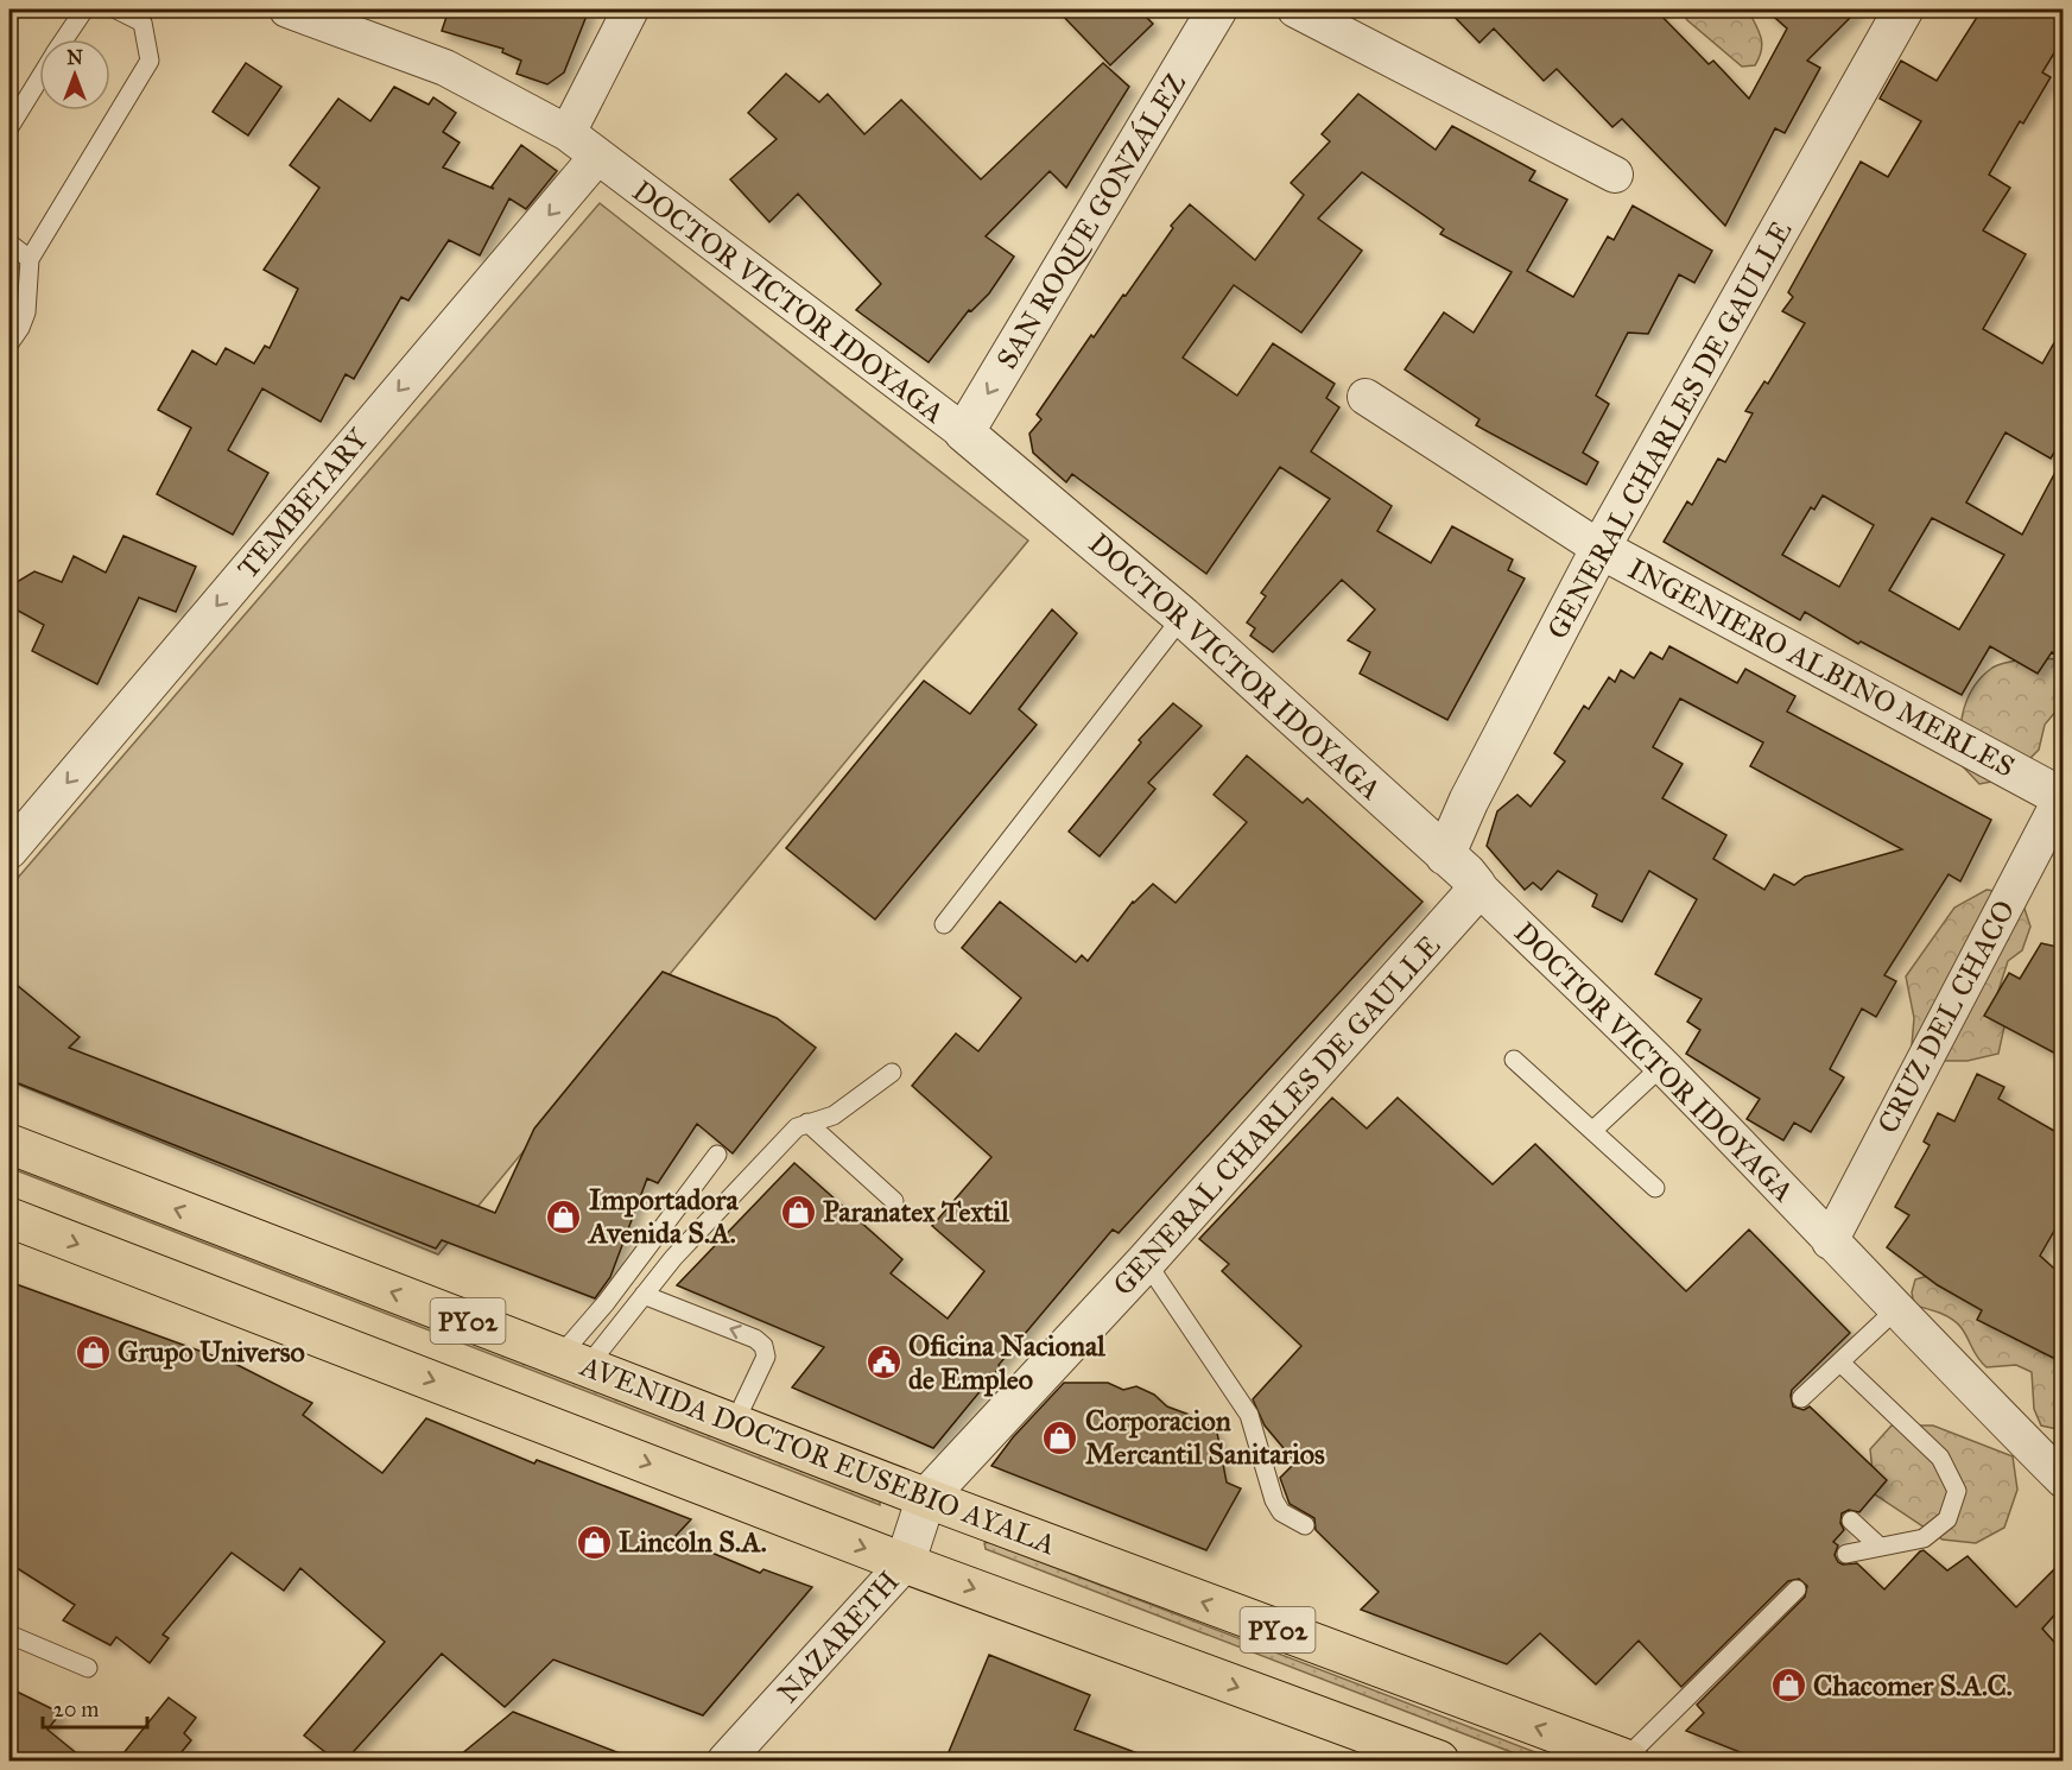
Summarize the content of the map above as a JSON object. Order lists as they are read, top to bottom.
{
  "streets": {
    "highway": ["PY02", "AVENIDA DOCTOR EUSEBIO AYALA"],
    "street": [
      "SAN ROQUE GONZÁLEZ",
      "DOCTOR VICTOR IDOYAGA",
      "GENERAL CHARLES DE GAULLE",
      "TEMBETARY",
      "INGENIERO ALBINO MERLES",
      "CRUZ DEL CHACO",
      "NAZARETH"
    ]
  },
  "crossings": [
    ["SAN ROQUE GONZÁLEZ", "DOCTOR VICTOR IDOYAGA"],
    ["DOCTOR VICTOR IDOYAGA", "GENERAL CHARLES DE GAULLE"],
    ["DOCTOR VICTOR IDOYAGA", "TEMBETARY"],
    ["DOCTOR VICTOR IDOYAGA", "CRUZ DEL CHACO"],
    ["GENERAL CHARLES DE GAULLE", "INGENIERO ALBINO MERLES"],
    ["GENERAL CHARLES DE GAULLE", "AVENIDA DOCTOR EUSEBIO AYALA"],
    ["GENERAL CHARLES DE GAULLE", "NAZARETH"],
    ["INGENIERO ALBINO MERLES", "CRUZ DEL CHACO"],
    ["PY02", "NAZARETH"],
    ["AVENIDA DOCTOR EUSEBIO AYALA", "NAZARETH"]
  ],
  "one_way": ["SAN ROQUE GONZÁLEZ", "TEMBETARY"],
  "places": {
    "shop": [
      "Paranatex Textil",
      "Importadora Avenida S.A.",
      "Grupo Universo",
      "Corporacion Mercantil Sanitarios",
      "Lincoln S.A.",
      "Chacomer S.A.C."
    ],
    "public building": ["Oficina Nacional de Empleo"]
  },
  "scale_bar": "20 m",
  "north": "top"
}
